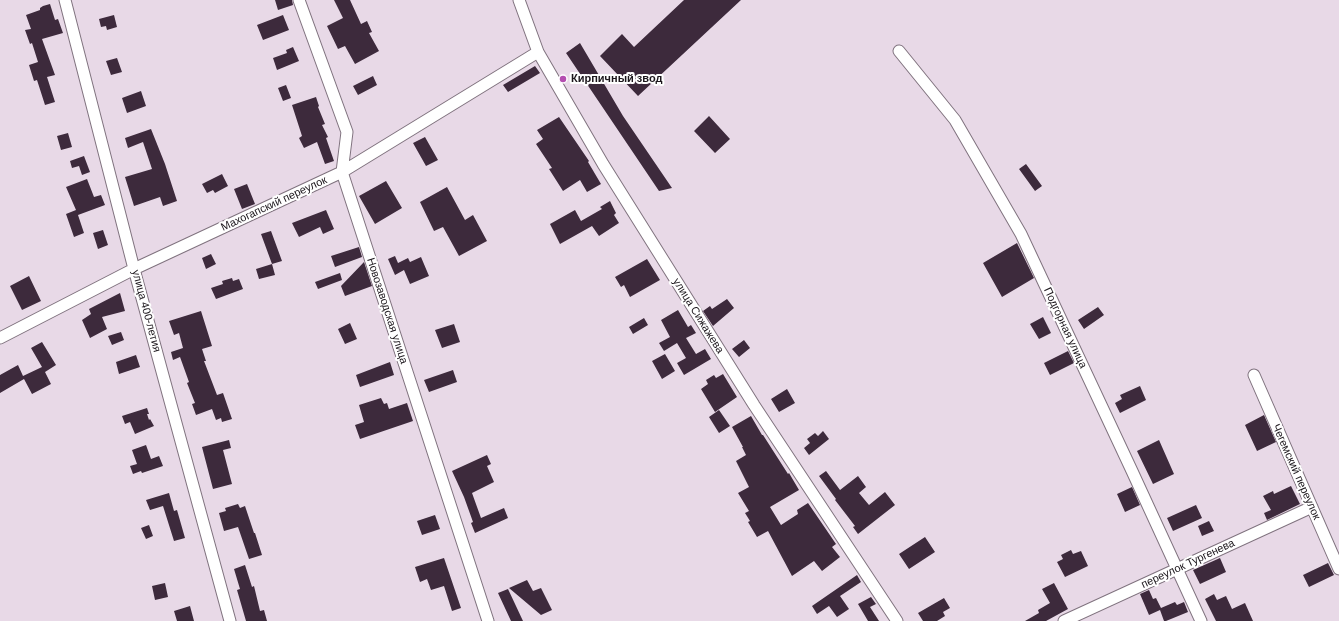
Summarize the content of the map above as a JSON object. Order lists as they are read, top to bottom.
{
  "streets": {
    "street": [
      "Махогапский переулок",
      "улица 400-летия",
      "Новозаводская улица",
      "улица Сижажева",
      "Подгорная улица",
      "Чегемский переулок",
      "переулок Тургенева"
    ]
  },
  "crossings": [
    ["Махогапский переулок", "улица 400-летия"],
    ["Махогапский переулок", "Новозаводская улица"],
    ["Махогапский переулок", "улица Сижажева"],
    ["Подгорная улица", "переулок Тургенева"],
    ["Чегемский переулок", "переулок Тургенева"]
  ],
  "places": ["Кирпичный звод"]
}
